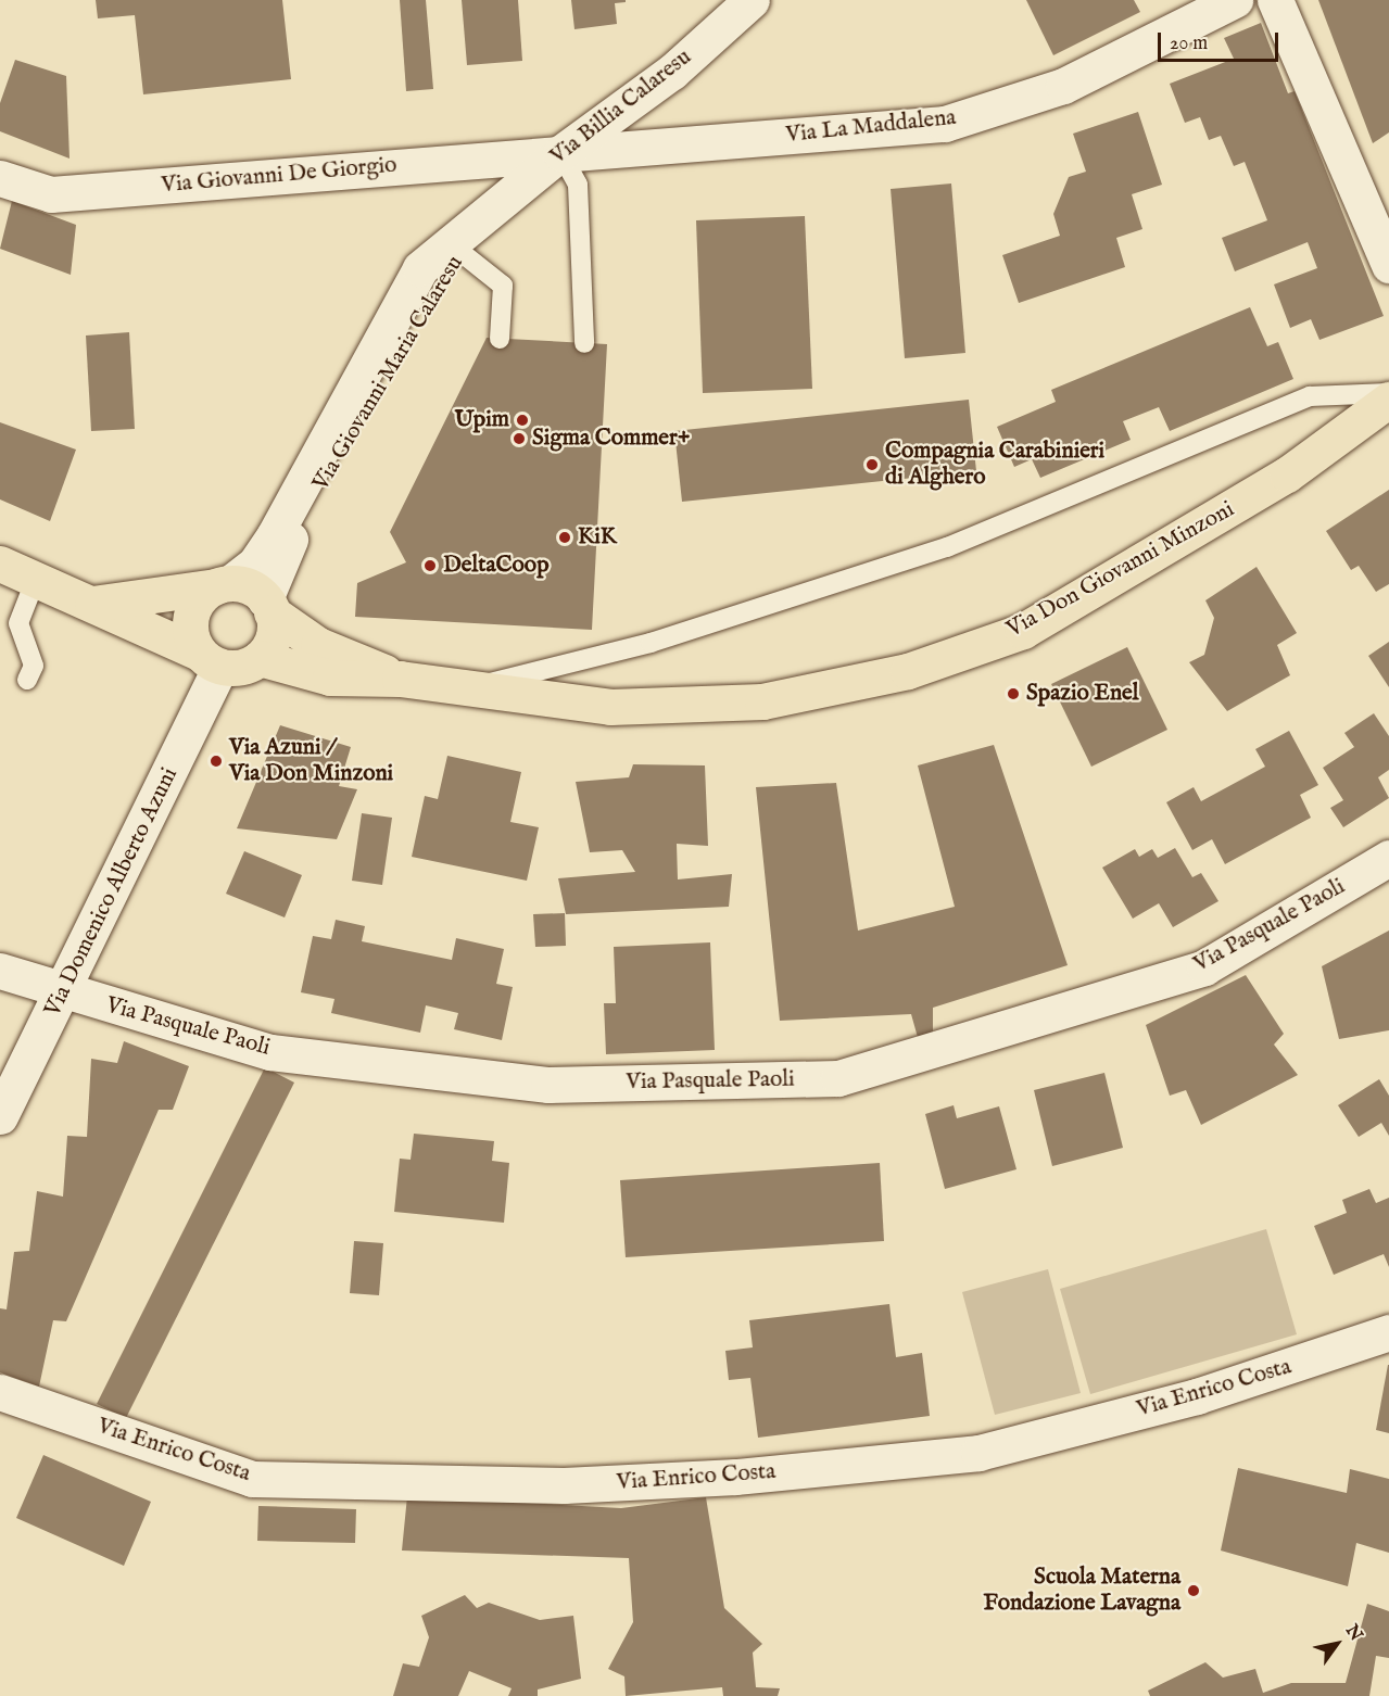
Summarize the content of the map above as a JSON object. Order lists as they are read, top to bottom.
{
  "streets": {
    "main road": ["Via Don Giovanni Minzoni"],
    "street": [
      "Via Billia Calaresu",
      "Via La Maddalena",
      "Via Giovanni De Giorgio",
      "Via Giovanni Maria Calaresu",
      "Via Domenico Alberto Azuni",
      "Via Pasquale Paoli",
      "Via Enrico Costa"
    ]
  },
  "crossings": [
    ["Via Billia Calaresu", "Via La Maddalena"],
    ["Via Billia Calaresu", "Via Giovanni De Giorgio"],
    ["Via Billia Calaresu", "Via Giovanni Maria Calaresu"],
    ["Via La Maddalena", "Via Giovanni De Giorgio"],
    ["Via Giovanni Maria Calaresu", "Via Don Giovanni Minzoni"],
    ["Via Giovanni Maria Calaresu", "Via Domenico Alberto Azuni"],
    ["Via Don Giovanni Minzoni", "Via Domenico Alberto Azuni"],
    ["Via Domenico Alberto Azuni", "Via Pasquale Paoli"]
  ],
  "places": [
    "Upim",
    "Sigma Commer+",
    "Compagnia Carabinieri di Alghero",
    "KiK",
    "DeltaCoop",
    "Spazio Enel",
    "Via Azuni / Via Don Minzoni",
    "Scuola Materna Fondazione Lavagna"
  ],
  "scale_bar": "20 m",
  "north": "top right"
}
